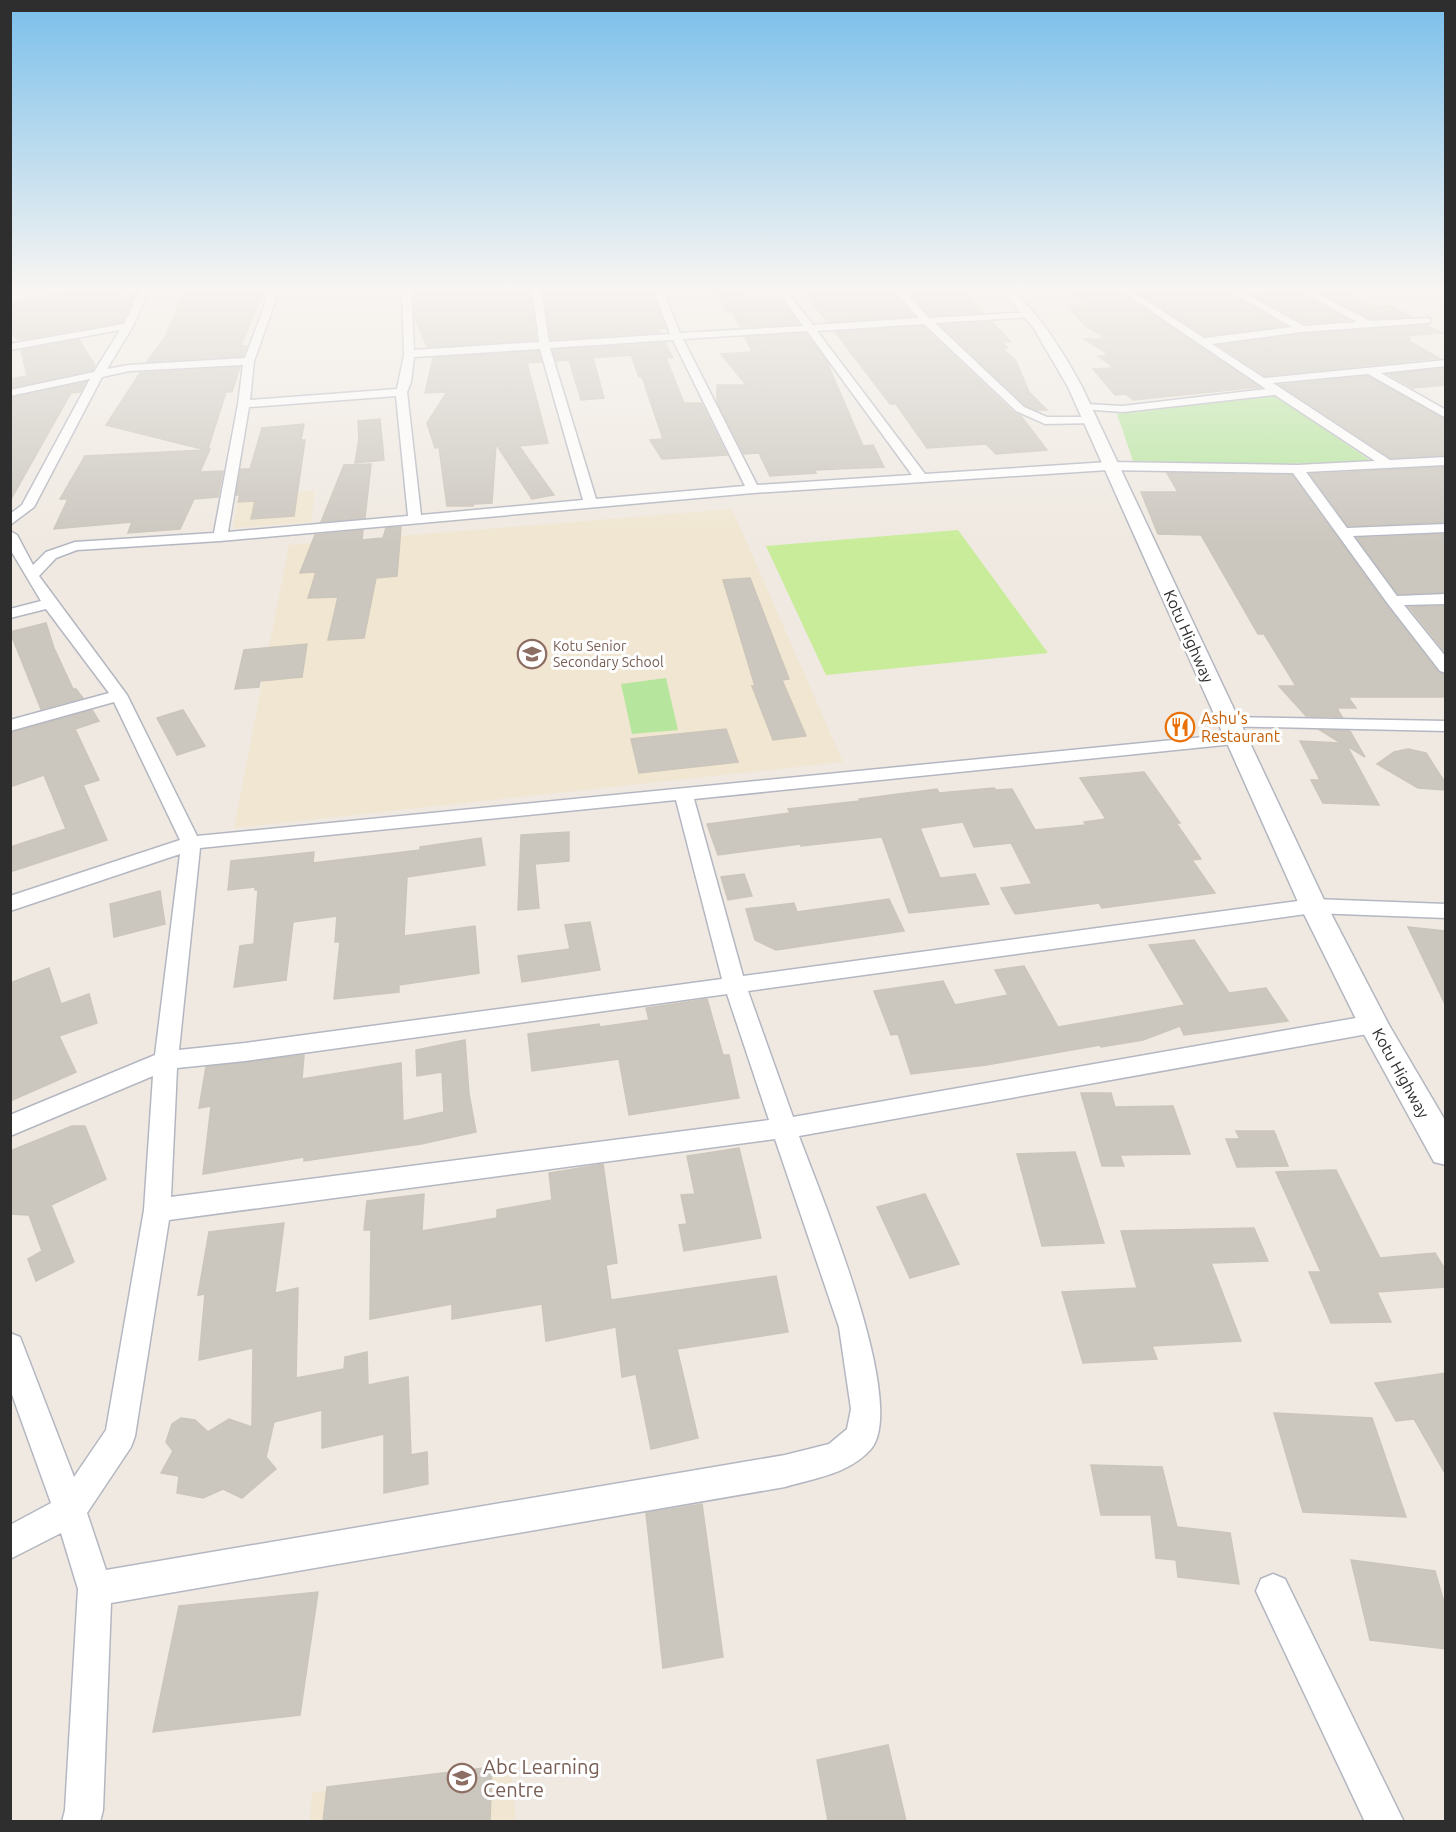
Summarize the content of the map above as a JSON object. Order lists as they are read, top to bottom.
{
  "streets": {
    "street": ["Kotu Highway"]
  },
  "places": {
    "school or university": ["Kotu Senior Secondary School", "Abc Learning Centre"],
    "restaurant": ["Ashu's Restaurant"]
  }
}
